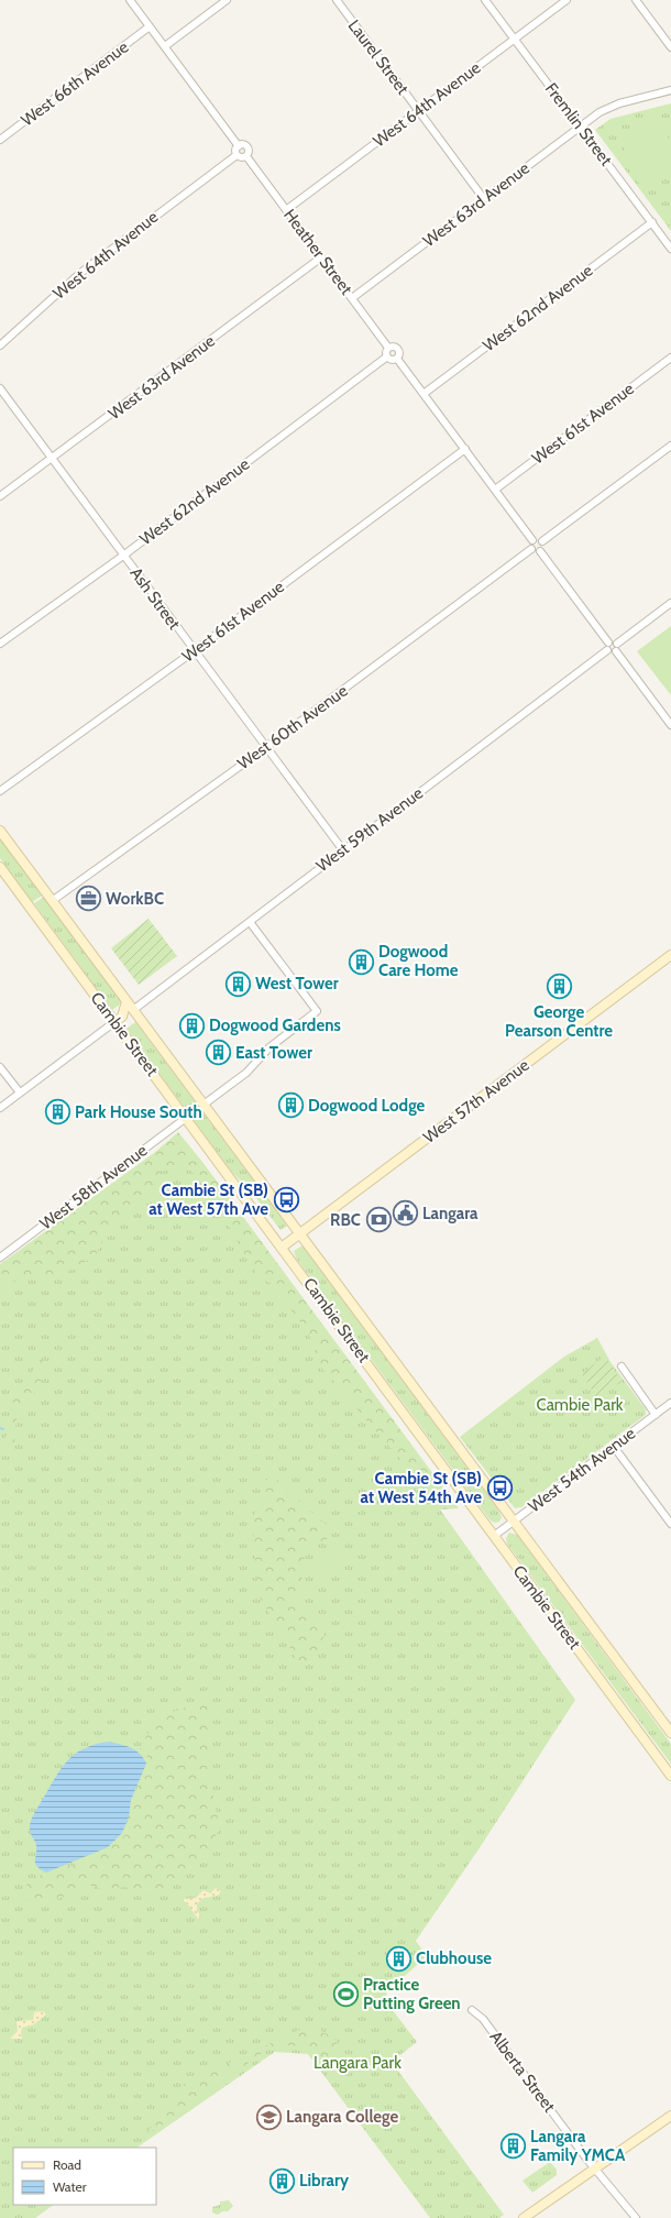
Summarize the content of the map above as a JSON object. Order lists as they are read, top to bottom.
{
  "streets": {
    "main road": ["Cambie Street", "West 57th Avenue"],
    "street": [
      "Laurel Street",
      "West 66th Avenue",
      "West 64th Avenue",
      "Fremlin Street",
      "West 63rd Avenue",
      "Heather Street",
      "West 62nd Avenue",
      "West 61st Avenue",
      "Ash Street",
      "West 60th Avenue",
      "West 59th Avenue",
      "West 58th Avenue",
      "West 54th Avenue",
      "Alberta Street"
    ]
  },
  "crossings": [
    ["Laurel Street", "West 64th Avenue"],
    ["Laurel Street", "West 63rd Avenue"],
    ["West 64th Avenue", "Fremlin Street"],
    ["West 64th Avenue", "Heather Street"],
    ["Fremlin Street", "West 63rd Avenue"],
    ["Fremlin Street", "West 62nd Avenue"],
    ["West 63rd Avenue", "Heather Street"],
    ["West 63rd Avenue", "Ash Street"],
    ["Heather Street", "West 62nd Avenue"],
    ["West 62nd Avenue", "Ash Street"],
    ["West 61st Avenue", "Ash Street"],
    ["Ash Street", "West 60th Avenue"],
    ["Ash Street", "West 59th Avenue"],
    ["West 60th Avenue", "Cambie Street"],
    ["West 59th Avenue", "Cambie Street"],
    ["Cambie Street", "West 57th Avenue"],
    ["Cambie Street", "West 58th Avenue"],
    ["Cambie Street", "West 54th Avenue"]
  ],
  "parks": ["Cambie Park", "Langara Park"],
  "places": {
    "office": ["WorkBC"],
    "building": [
      "Dogwood Care Home",
      "West Tower",
      "George Pearson Centre",
      "Dogwood Gardens",
      "East Tower",
      "Dogwood Lodge",
      "Park House South",
      "Clubhouse",
      "Langara Family YMCA",
      "Library"
    ],
    "bus stop": ["Cambie St (SB) at West 57th Ave", "Cambie St (SB) at West 54th Ave"],
    "public building": ["Langara"],
    "bank": ["RBC"],
    "sports": ["Practice Putting Green"],
    "school or university": ["Langara College"]
  },
  "legend": ["Road", "Water"]
}
